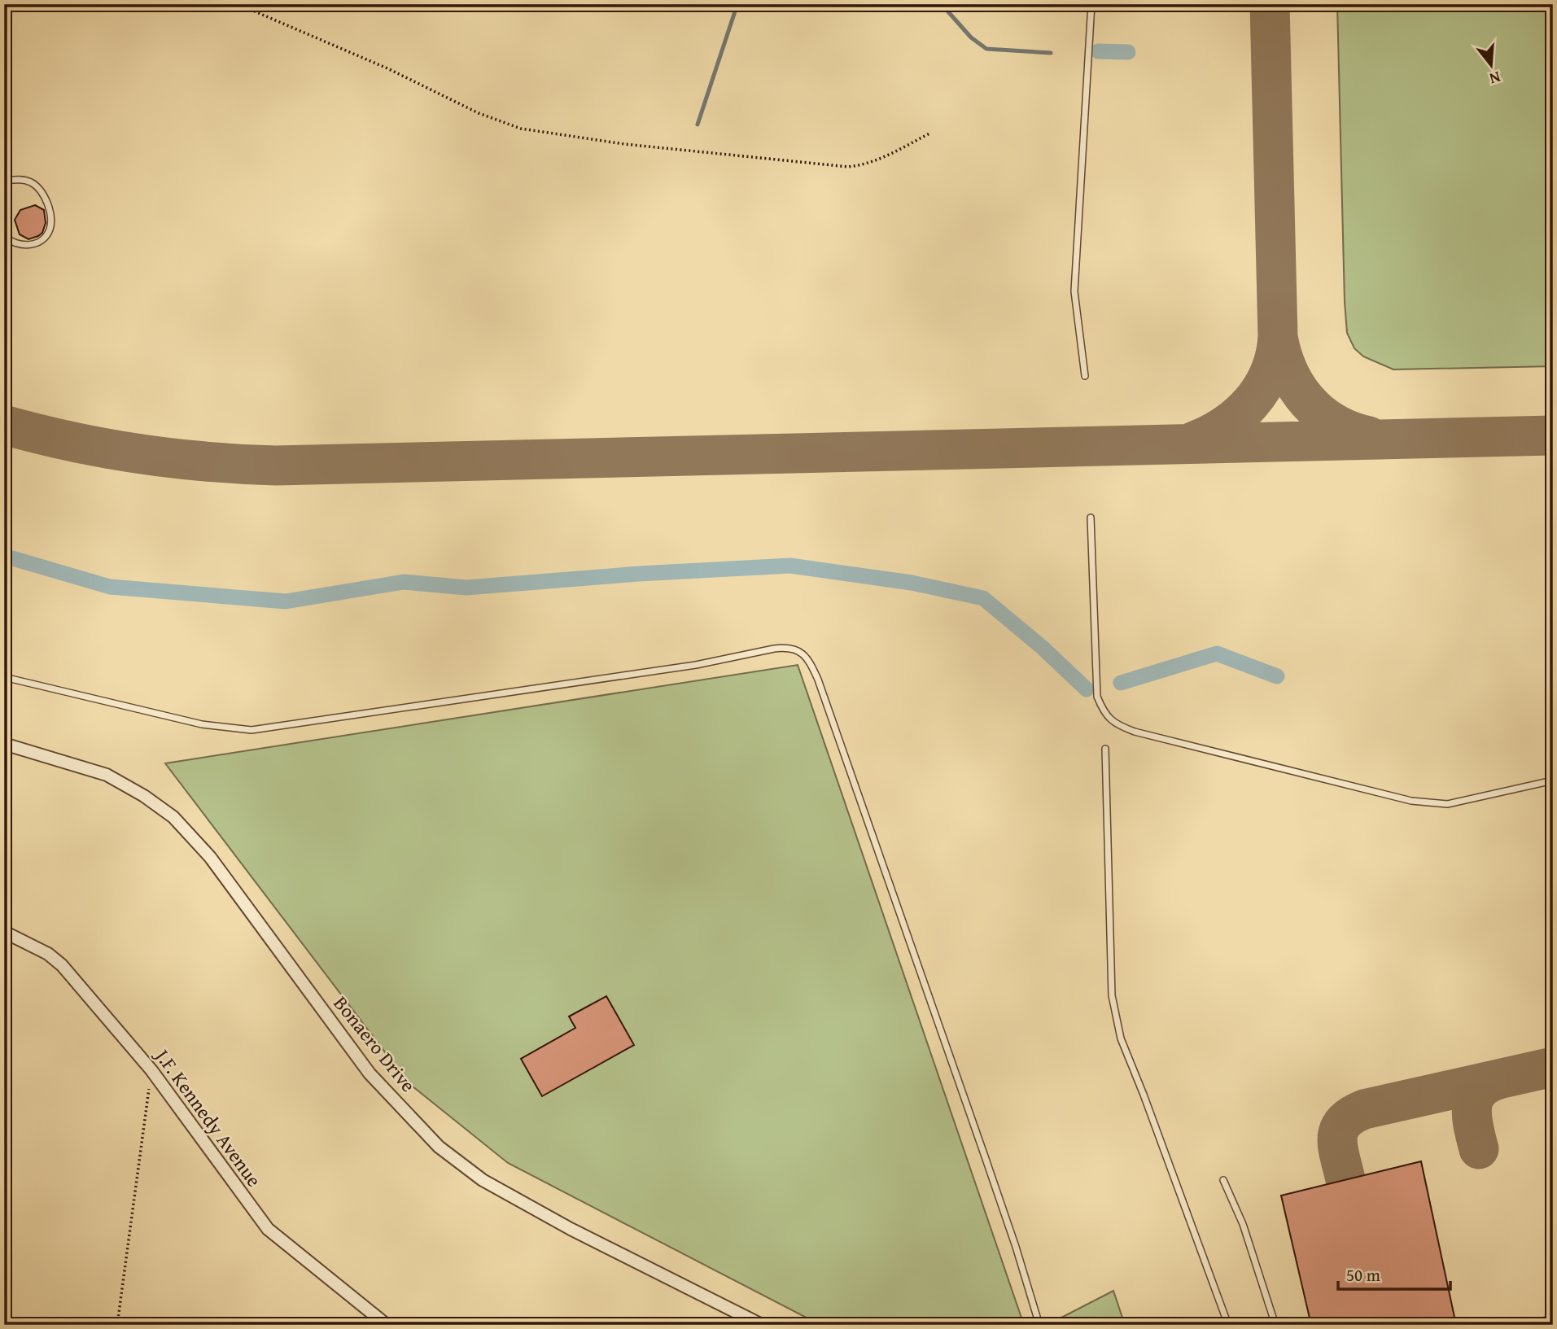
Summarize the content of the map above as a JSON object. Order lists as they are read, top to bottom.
{
  "streets": {
    "street": ["Bonaero Drive", "J.F. Kennedy Avenue"]
  },
  "scale_bar": "50 m",
  "north": "bottom"
}
